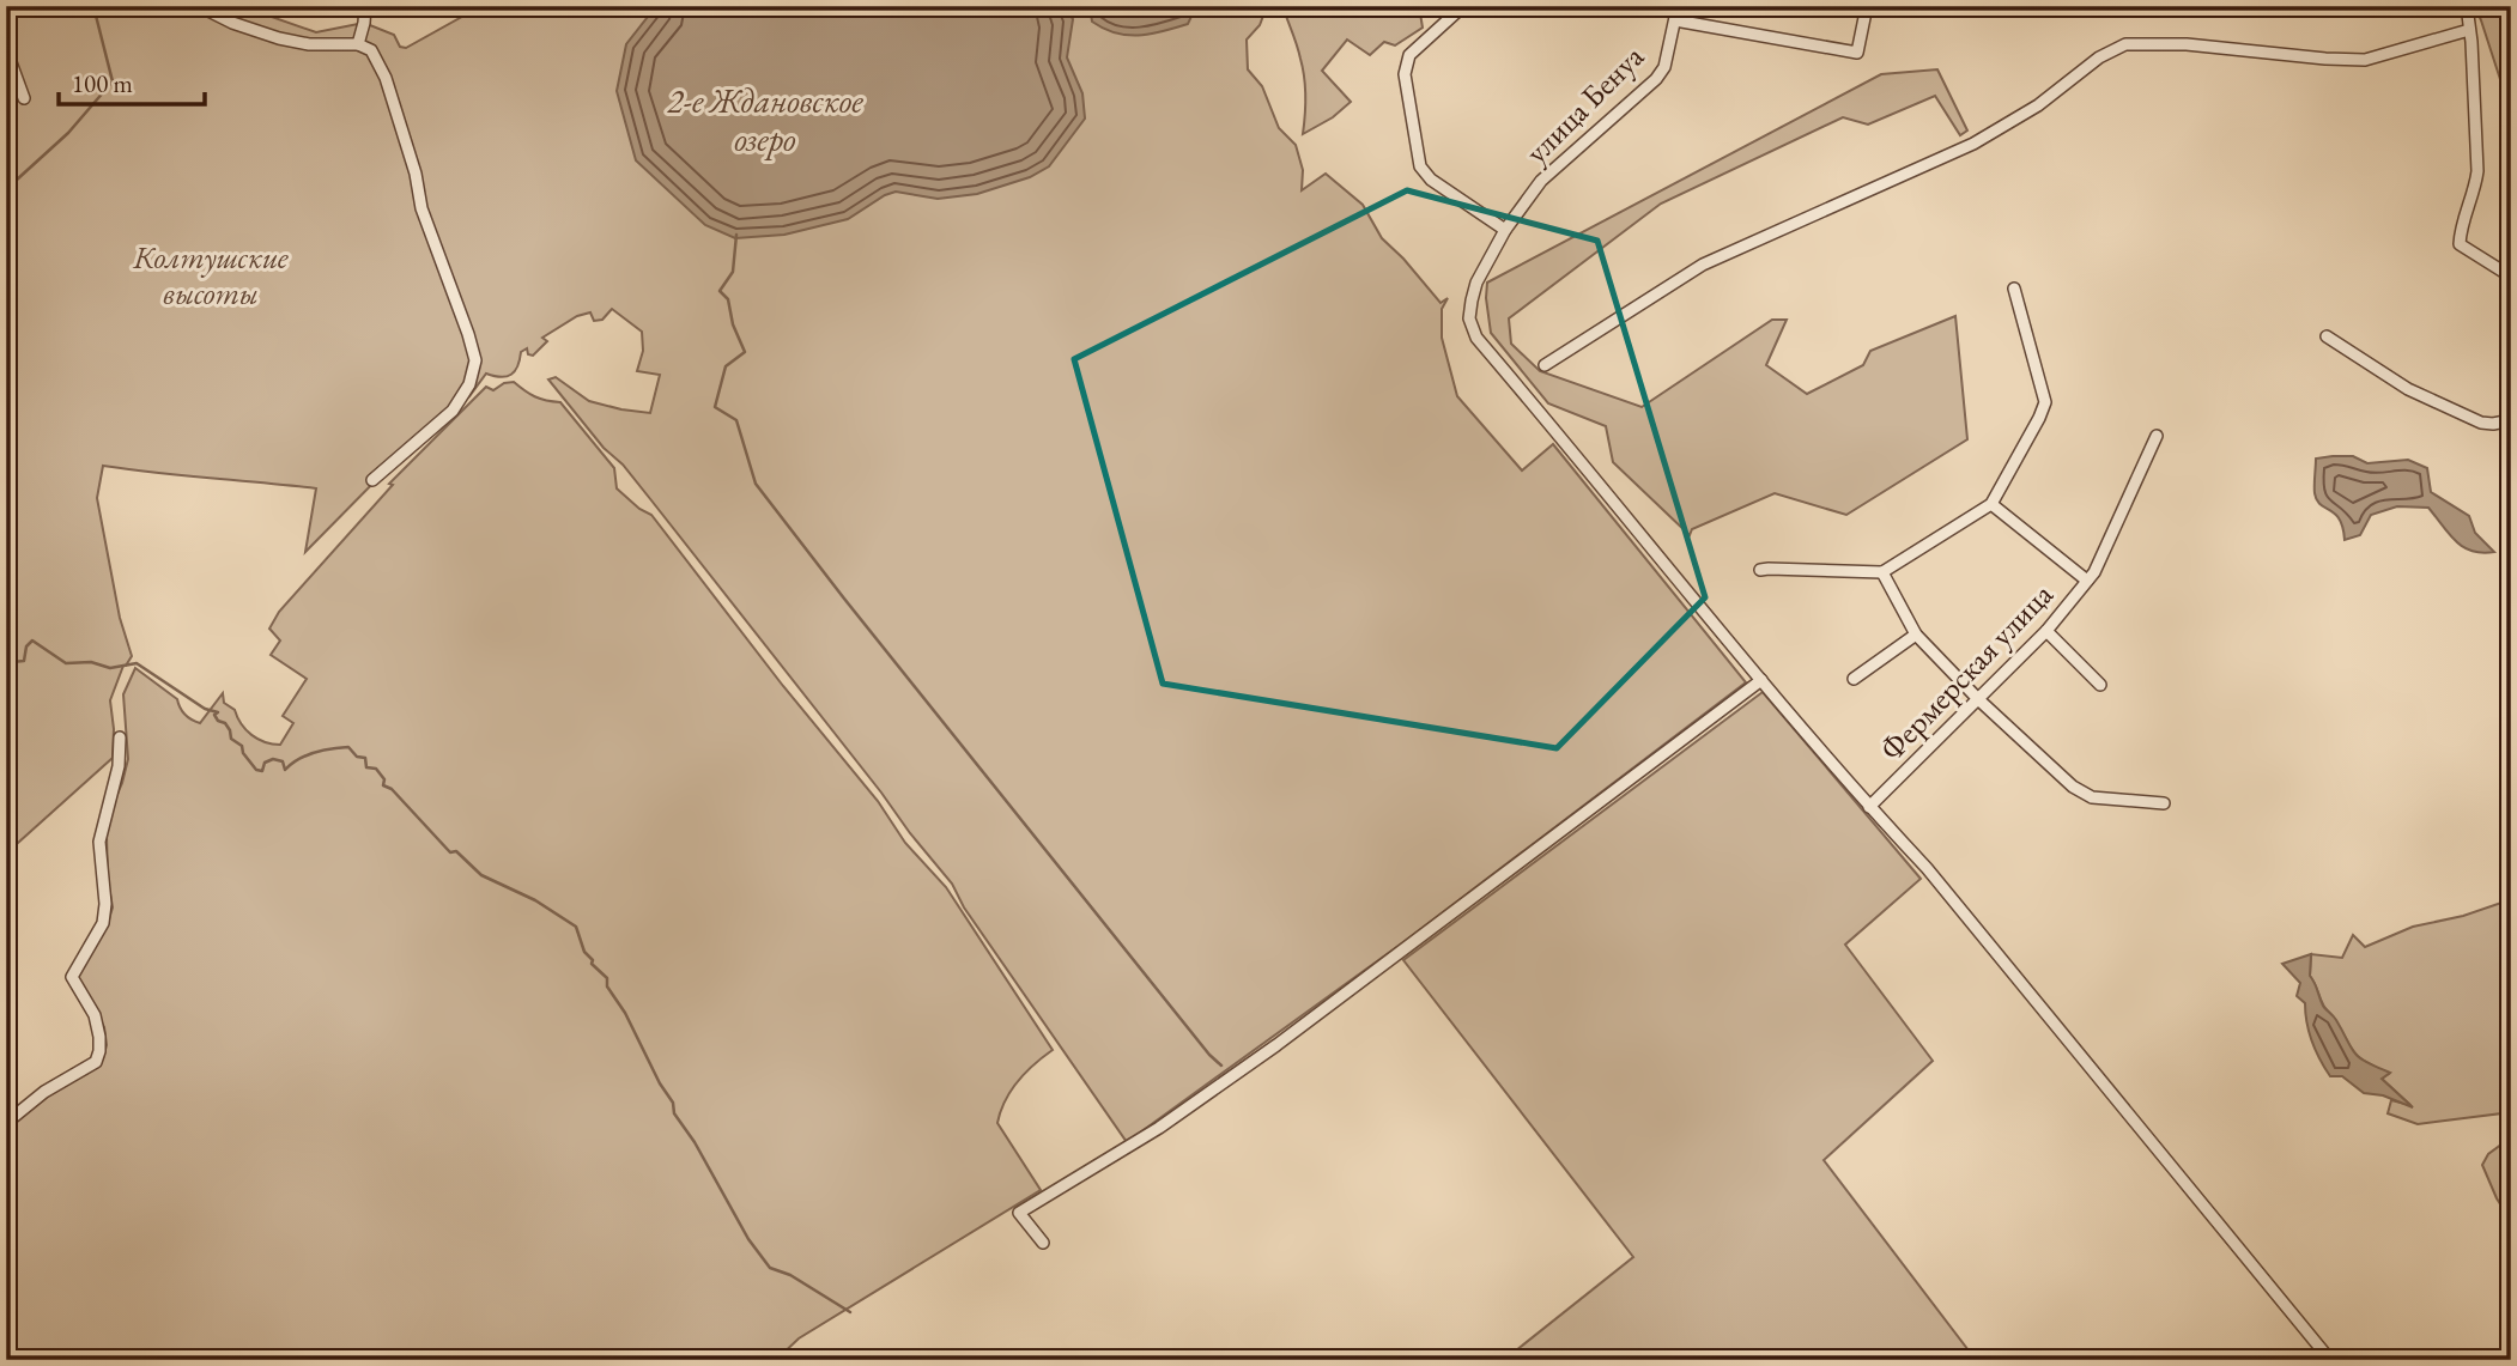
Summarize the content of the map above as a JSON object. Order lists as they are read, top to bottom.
{
  "streets": {
    "street": ["улица Бенуа", "Фермерская улица"]
  },
  "crossings": [
    ["улица Бенуа", "Фермерская улица"]
  ],
  "water": ["2-е Ждановское озеро"],
  "parks": ["Колтушские высоты"],
  "scale_bar": "100 m"
}
